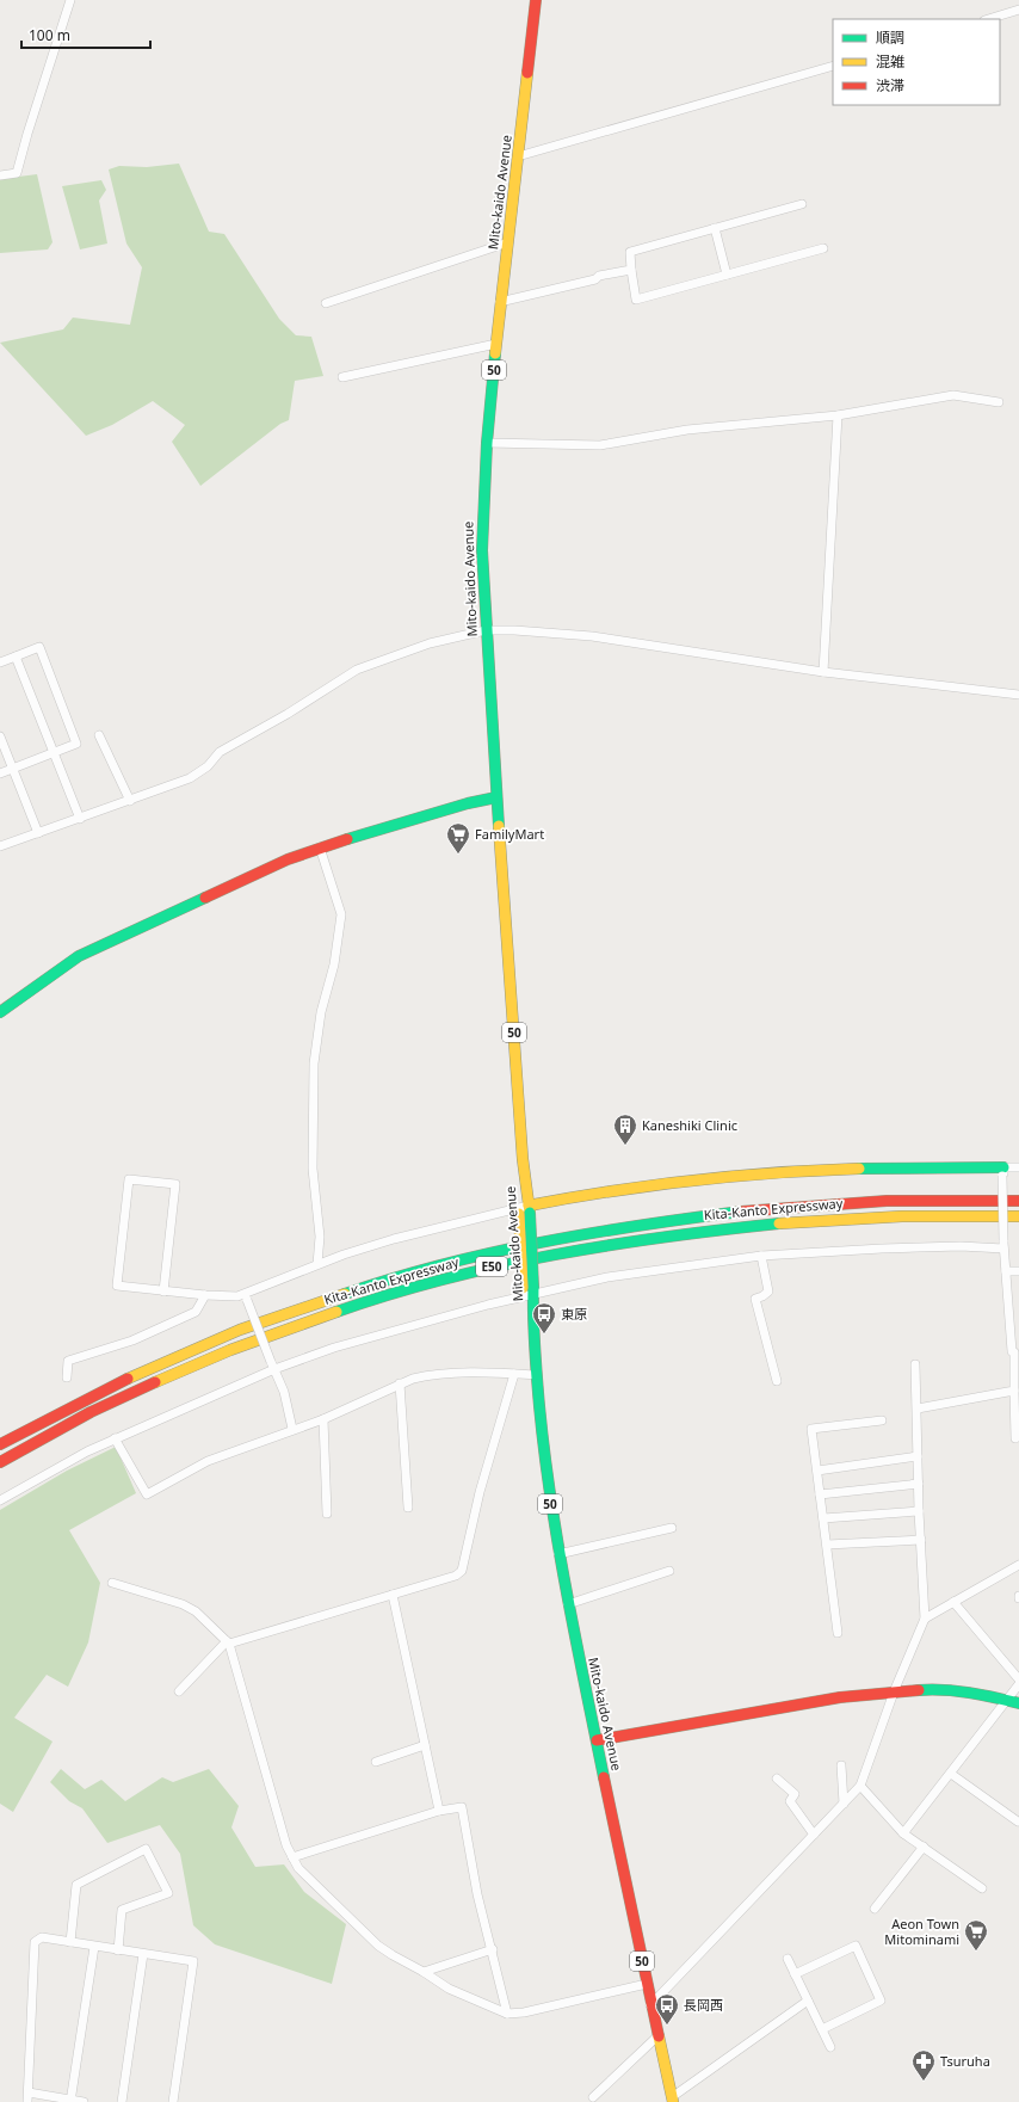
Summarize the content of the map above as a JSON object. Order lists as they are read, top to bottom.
{
  "streets": {
    "main road": [
      "Mito-kaido Avenue",
      "50",
      "Kita-Kanto Expressway",
      "E50"
    ]
  },
  "places": {
    "supermarket": ["FamilyMart", "Aeon Town Mitominami"],
    "building": ["Kaneshiki Clinic"],
    "bus stop": ["東原", "長岡西"],
    "pharmacy": ["Tsuruha"]
  },
  "legend": ["順調", "混雑", "渋滞"],
  "scale_bar": "100 m"
}
